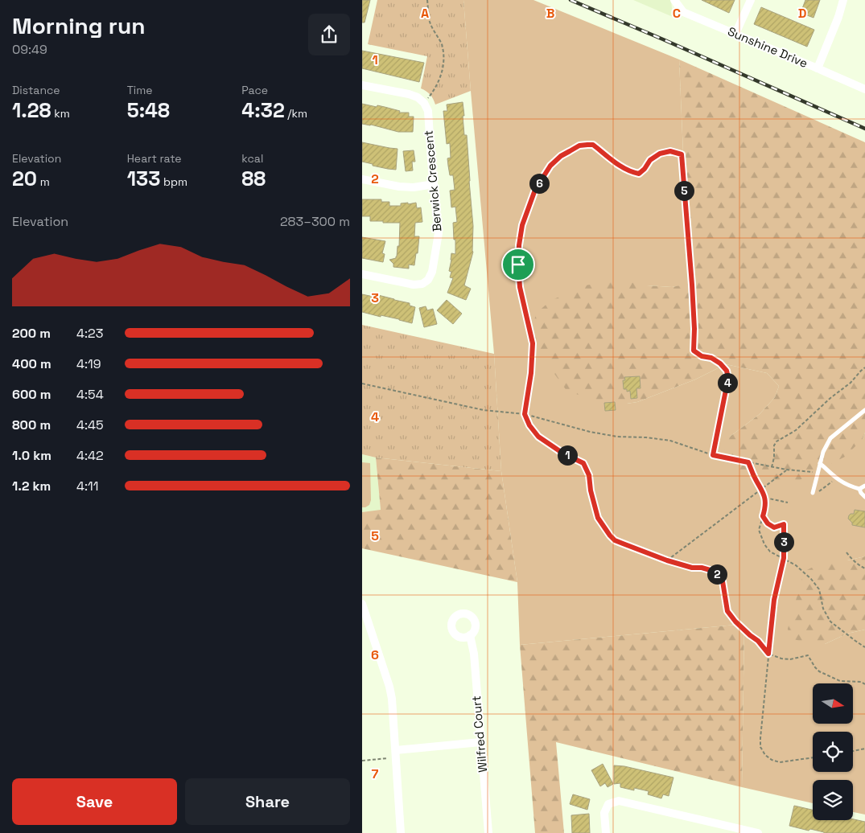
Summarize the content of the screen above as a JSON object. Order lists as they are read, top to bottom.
{
  "streets": {
    "street": ["Sunshine Drive", "Berwick Crescent", "Wilfred Court"]
  },
  "north": "right",
  "page": {
    "heading": ["Morning run", "09:49"],
    "stats": [
      ["Distance", "1.28 km"],
      ["Time", "5:48"],
      ["Pace", "4:32 /km"],
      ["Elevation", "20 m"],
      ["Heart rate", "133 bpm"],
      ["kcal", "88"]
    ],
    "pins": [
      "6",
      "5",
      "4",
      "1",
      "3",
      "2"
    ],
    "chart": ["Elevation", "283–300 m"],
    "list": [
      {
        "name": "200 m",
        "note": "4:23"
      },
      {
        "name": "400 m",
        "note": "4:19"
      },
      {
        "name": "600 m",
        "note": "4:54"
      },
      {
        "name": "800 m",
        "note": "4:45"
      },
      {
        "name": "1.0 km",
        "note": "4:42"
      },
      {
        "name": "1.2 km",
        "note": "4:11"
      }
    ],
    "buttons": ["Save", "Share"]
  },
  "grid": {
    "columns": [
      "A",
      "B",
      "C",
      "D"
    ],
    "rows": [
      "1",
      "2",
      "3",
      "4",
      "5",
      "6",
      "7"
    ]
  }
}
